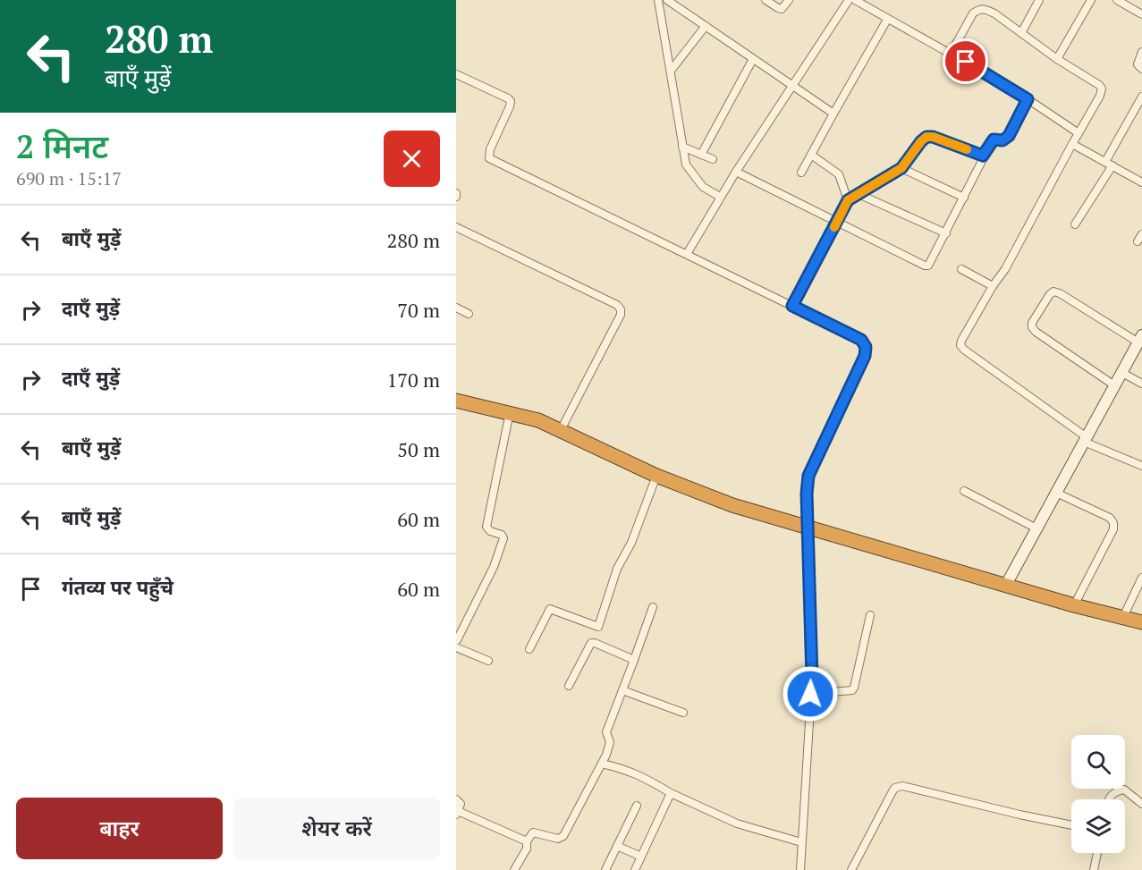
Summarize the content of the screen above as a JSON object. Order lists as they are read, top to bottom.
{
  "page": {
    "turn": ["280 m", "बाएँ मुड़ें"],
    "heading": ["2 मिनट", "690 m · 15:17"],
    "list": [
      {
        "name": "बाएँ मुड़ें",
        "value": "280 m"
      },
      {
        "name": "दाएँ मुड़ें",
        "value": "70 m"
      },
      {
        "name": "दाएँ मुड़ें",
        "value": "170 m"
      },
      {
        "name": "बाएँ मुड़ें",
        "value": "50 m"
      },
      {
        "name": "बाएँ मुड़ें",
        "value": "60 m"
      },
      {
        "name": "गंतव्य पर पहुँचे",
        "value": "60 m"
      }
    ],
    "buttons": ["बाहर", "शेयर करें"]
  }
}
